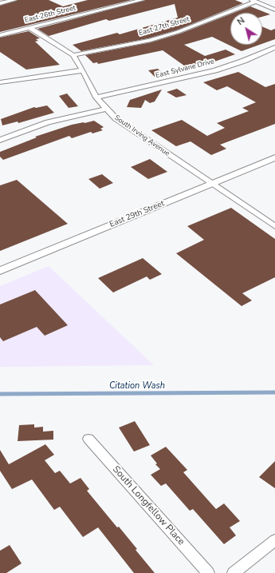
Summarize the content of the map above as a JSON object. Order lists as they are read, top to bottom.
{
  "streets": {
    "street": [
      "East 26th Street",
      "East 27th Street",
      "East Sylvane Drive",
      "South Irving Avenue",
      "East 29th Street",
      "South Longfellow Place"
    ]
  },
  "crossings": [
    ["East 26th Street", "South Irving Avenue"],
    ["East 27th Street", "South Irving Avenue"],
    ["East Sylvane Drive", "South Irving Avenue"],
    ["South Irving Avenue", "East 29th Street"]
  ],
  "water": ["Citation Wash"],
  "north": "top left"
}
